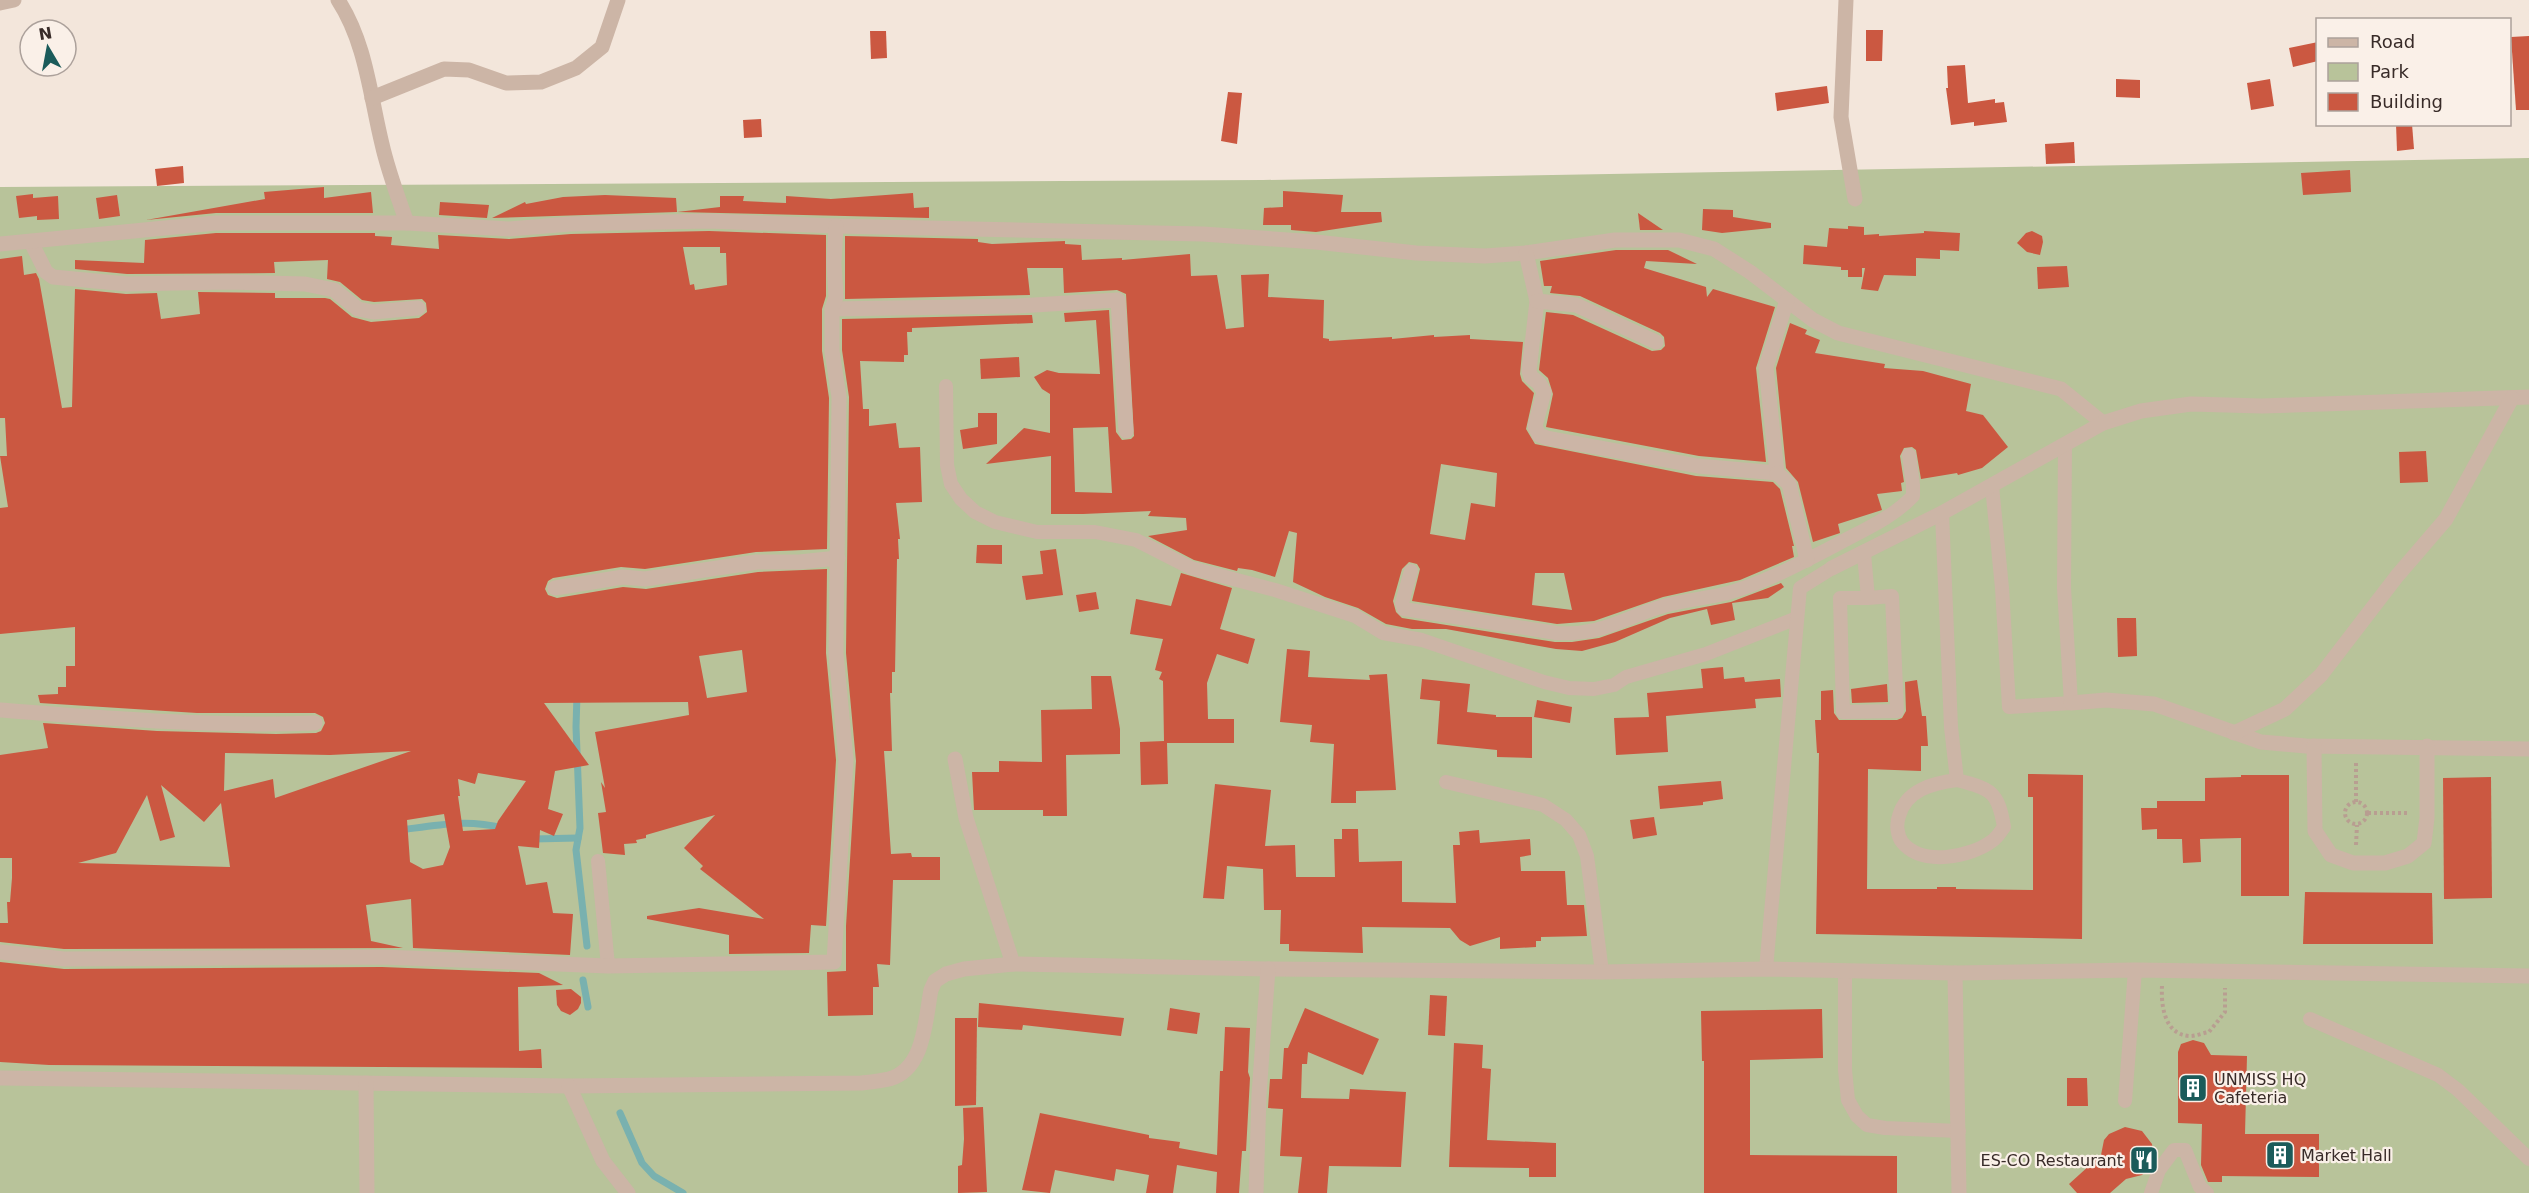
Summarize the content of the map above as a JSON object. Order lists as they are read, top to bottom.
{
  "places": {
    "building": ["UNMISS HQ Cafeteria", "Market Hall"],
    "restaurant": ["ES-CO Restaurant"]
  },
  "legend": ["Road", "Park", "Building"],
  "north": "top"
}
